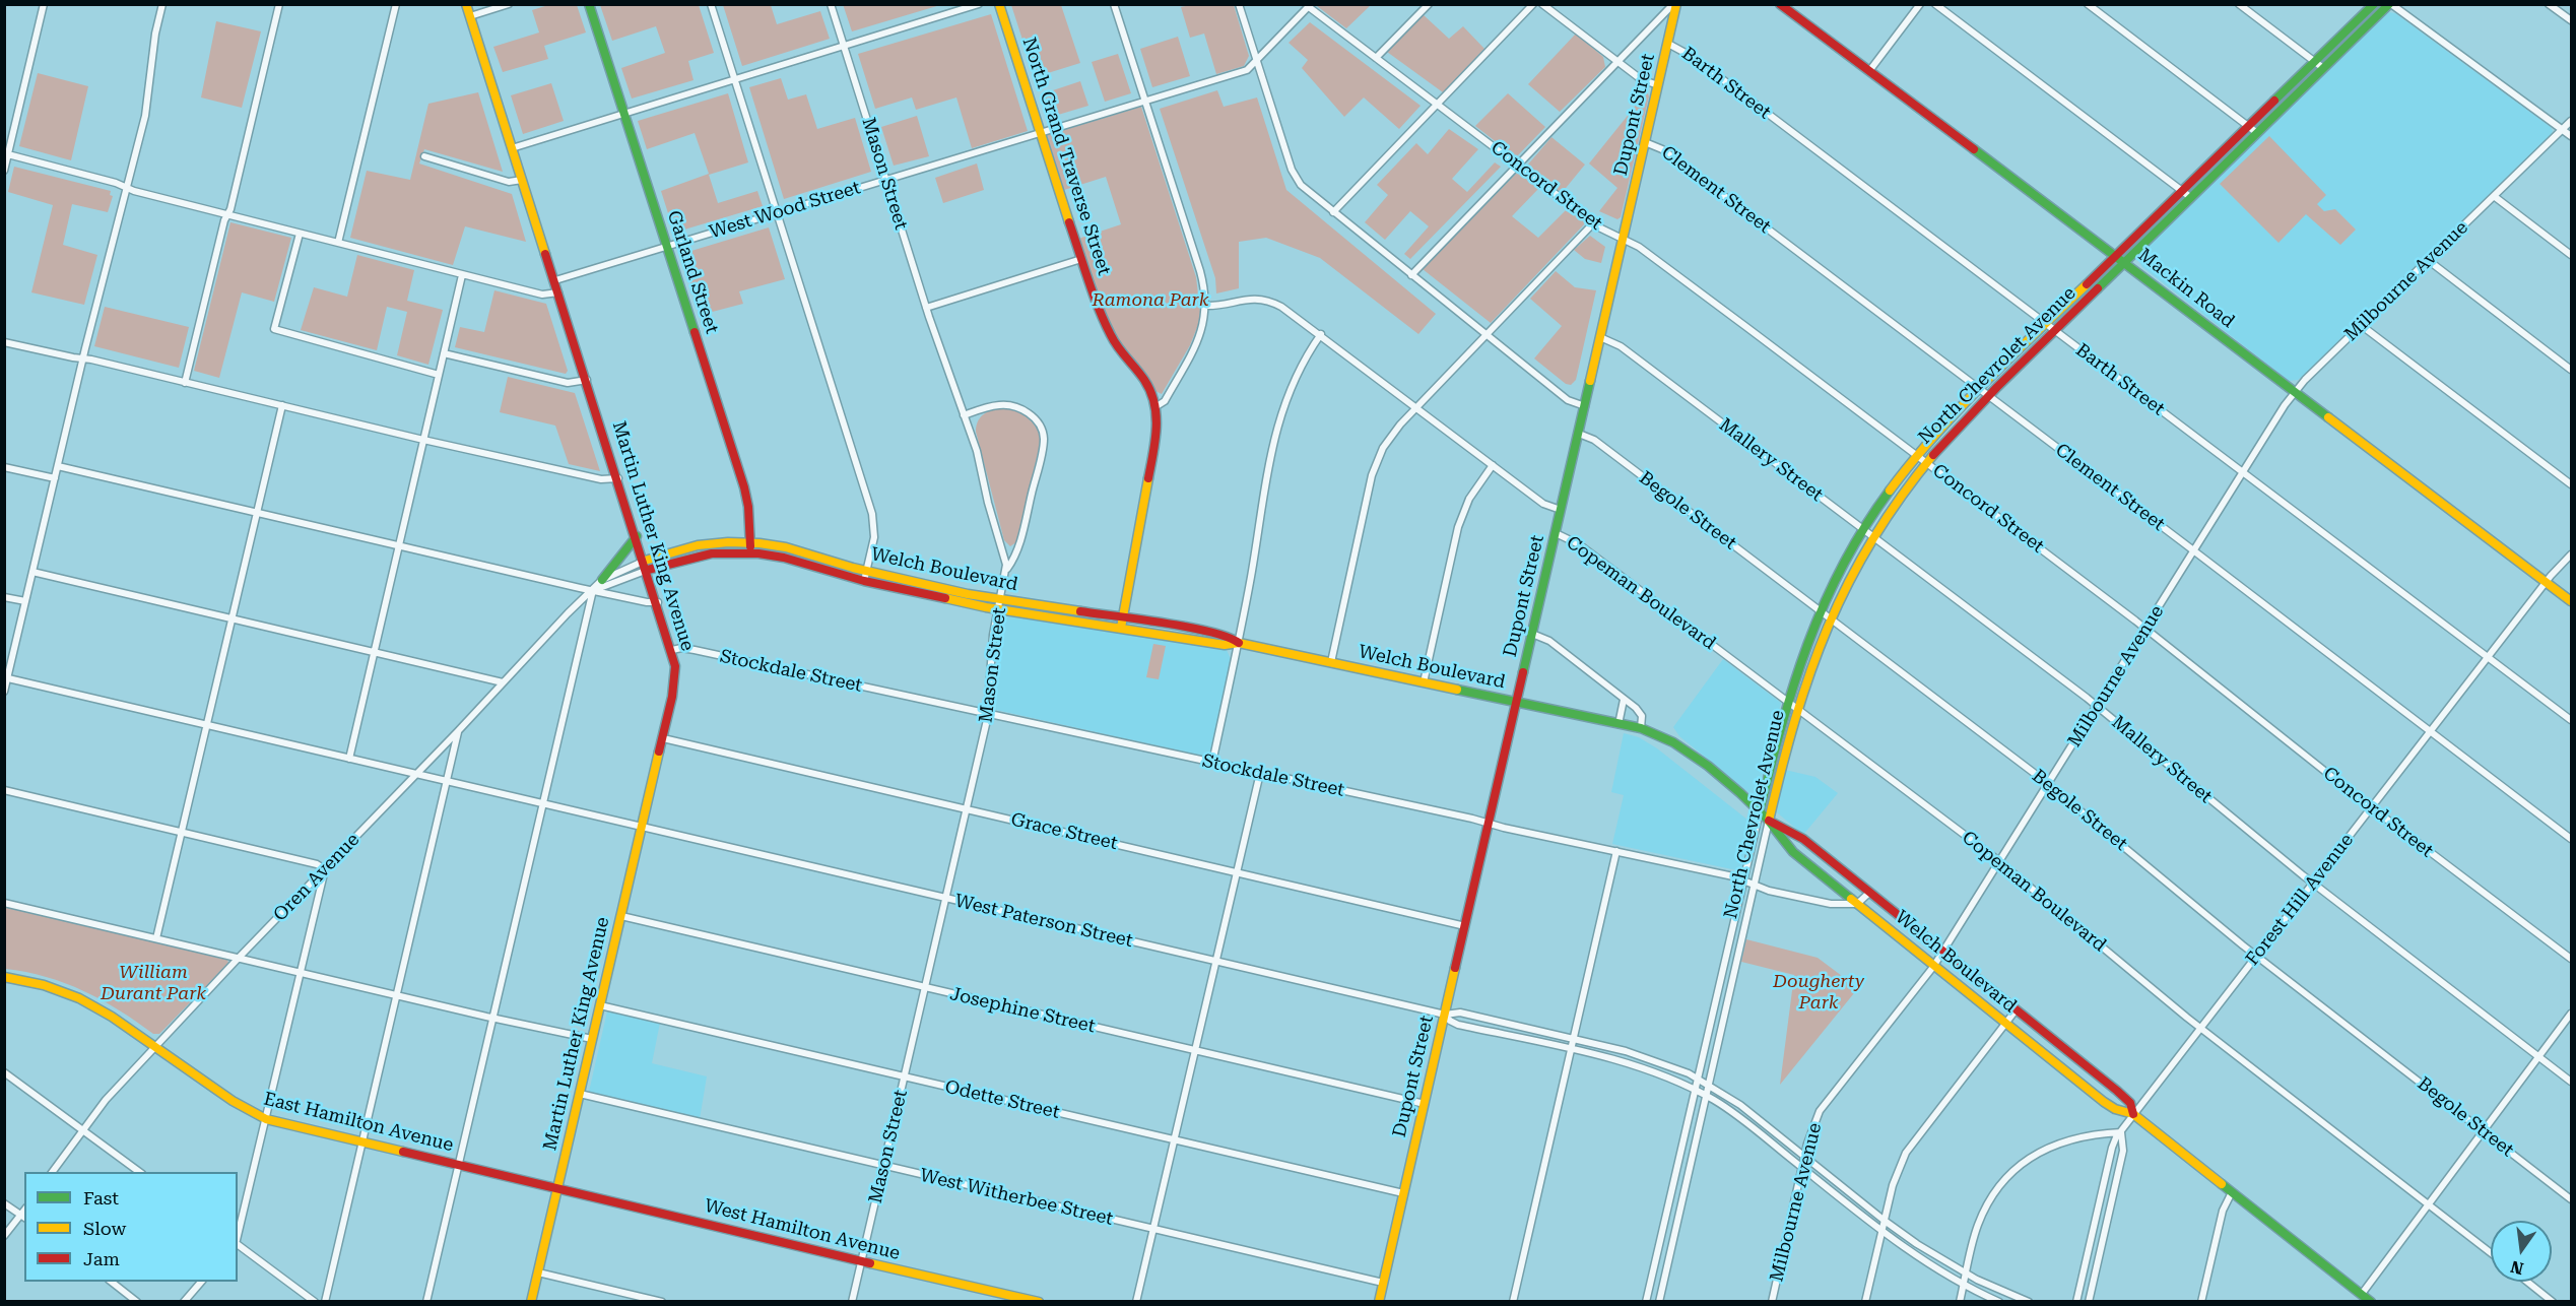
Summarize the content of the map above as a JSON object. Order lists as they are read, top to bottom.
{
  "streets": {
    "street": [
      "Barth Street",
      "Dupont Street",
      "North Grand Traverse Street",
      "Mason Street",
      "Concord Street",
      "Clement Street",
      "West Wood Street",
      "Garland Street",
      "Milbourne Avenue",
      "Mackin Road",
      "North Chevrolet Avenue",
      "Mallery Street",
      "Begole Street",
      "Martin Luther King Avenue",
      "Welch Boulevard",
      "Copeman Boulevard",
      "Stockdale Street",
      "Grace Street",
      "Oren Avenue",
      "Forest Hill Avenue",
      "West Paterson Street",
      "Josephine Street",
      "Odette Street",
      "East Hamilton Avenue",
      "West Witherbee Street",
      "West Hamilton Avenue"
    ]
  },
  "crossings": [
    ["Barth Street", "Dupont Street"],
    ["Barth Street", "Milbourne Avenue"],
    ["Barth Street", "North Chevrolet Avenue"],
    ["Barth Street", "Forest Hill Avenue"],
    ["Dupont Street", "Concord Street"],
    ["Dupont Street", "Clement Street"],
    ["Dupont Street", "Mallery Street"],
    ["Dupont Street", "Begole Street"],
    ["Dupont Street", "Welch Boulevard"],
    ["Dupont Street", "Copeman Boulevard"],
    ["Dupont Street", "Stockdale Street"],
    ["Dupont Street", "Grace Street"],
    ["Dupont Street", "West Paterson Street"],
    ["Dupont Street", "Josephine Street"],
    ["Dupont Street", "Odette Street"],
    ["Dupont Street", "West Witherbee Street"],
    ["North Grand Traverse Street", "West Wood Street"],
    ["North Grand Traverse Street", "Welch Boulevard"],
    ["Mason Street", "West Wood Street"],
    ["Mason Street", "Welch Boulevard"],
    ["Mason Street", "Stockdale Street"],
    ["Mason Street", "Grace Street"],
    ["Mason Street", "West Paterson Street"],
    ["Mason Street", "Josephine Street"],
    ["Mason Street", "Odette Street"],
    ["Mason Street", "West Witherbee Street"],
    ["Mason Street", "West Hamilton Avenue"],
    ["Concord Street", "West Wood Street"],
    ["Concord Street", "Milbourne Avenue"],
    ["Concord Street", "North Chevrolet Avenue"],
    ["Concord Street", "Forest Hill Avenue"],
    ["Clement Street", "Milbourne Avenue"],
    ["Clement Street", "North Chevrolet Avenue"],
    ["Clement Street", "Forest Hill Avenue"],
    ["West Wood Street", "Garland Street"],
    ["West Wood Street", "Martin Luther King Avenue"],
    ["Garland Street", "Welch Boulevard"],
    ["Milbourne Avenue", "Mackin Road"],
    ["Milbourne Avenue", "Mallery Street"],
    ["Milbourne Avenue", "Begole Street"],
    ["Milbourne Avenue", "Welch Boulevard"],
    ["Milbourne Avenue", "Copeman Boulevard"],
    ["Milbourne Avenue", "West Paterson Street"],
    ["Mackin Road", "North Chevrolet Avenue"],
    ["Mackin Road", "Forest Hill Avenue"],
    ["North Chevrolet Avenue", "Mallery Street"],
    ["North Chevrolet Avenue", "Begole Street"],
    ["North Chevrolet Avenue", "Welch Boulevard"],
    ["North Chevrolet Avenue", "Copeman Boulevard"],
    ["North Chevrolet Avenue", "Stockdale Street"],
    ["North Chevrolet Avenue", "West Paterson Street"],
    ["Mallery Street", "Forest Hill Avenue"],
    ["Begole Street", "Forest Hill Avenue"],
    ["Martin Luther King Avenue", "Welch Boulevard"],
    ["Martin Luther King Avenue", "Stockdale Street"],
    ["Martin Luther King Avenue", "Grace Street"],
    ["Martin Luther King Avenue", "Oren Avenue"],
    ["Martin Luther King Avenue", "West Paterson Street"],
    ["Martin Luther King Avenue", "Josephine Street"],
    ["Martin Luther King Avenue", "Odette Street"],
    ["Martin Luther King Avenue", "East Hamilton Avenue"],
    ["Martin Luther King Avenue", "West Witherbee Street"],
    ["Martin Luther King Avenue", "West Hamilton Avenue"],
    ["Welch Boulevard", "Stockdale Street"],
    ["Welch Boulevard", "Oren Avenue"],
    ["Welch Boulevard", "Forest Hill Avenue"],
    ["Copeman Boulevard", "Forest Hill Avenue"],
    ["Oren Avenue", "West Paterson Street"],
    ["Oren Avenue", "East Hamilton Avenue"],
    ["East Hamilton Avenue", "West Hamilton Avenue"]
  ],
  "parks": ["Ramona Park", "William Durant Park", "Dougherty Park"],
  "legend": ["Fast", "Slow", "Jam"],
  "north": "bottom"
}
